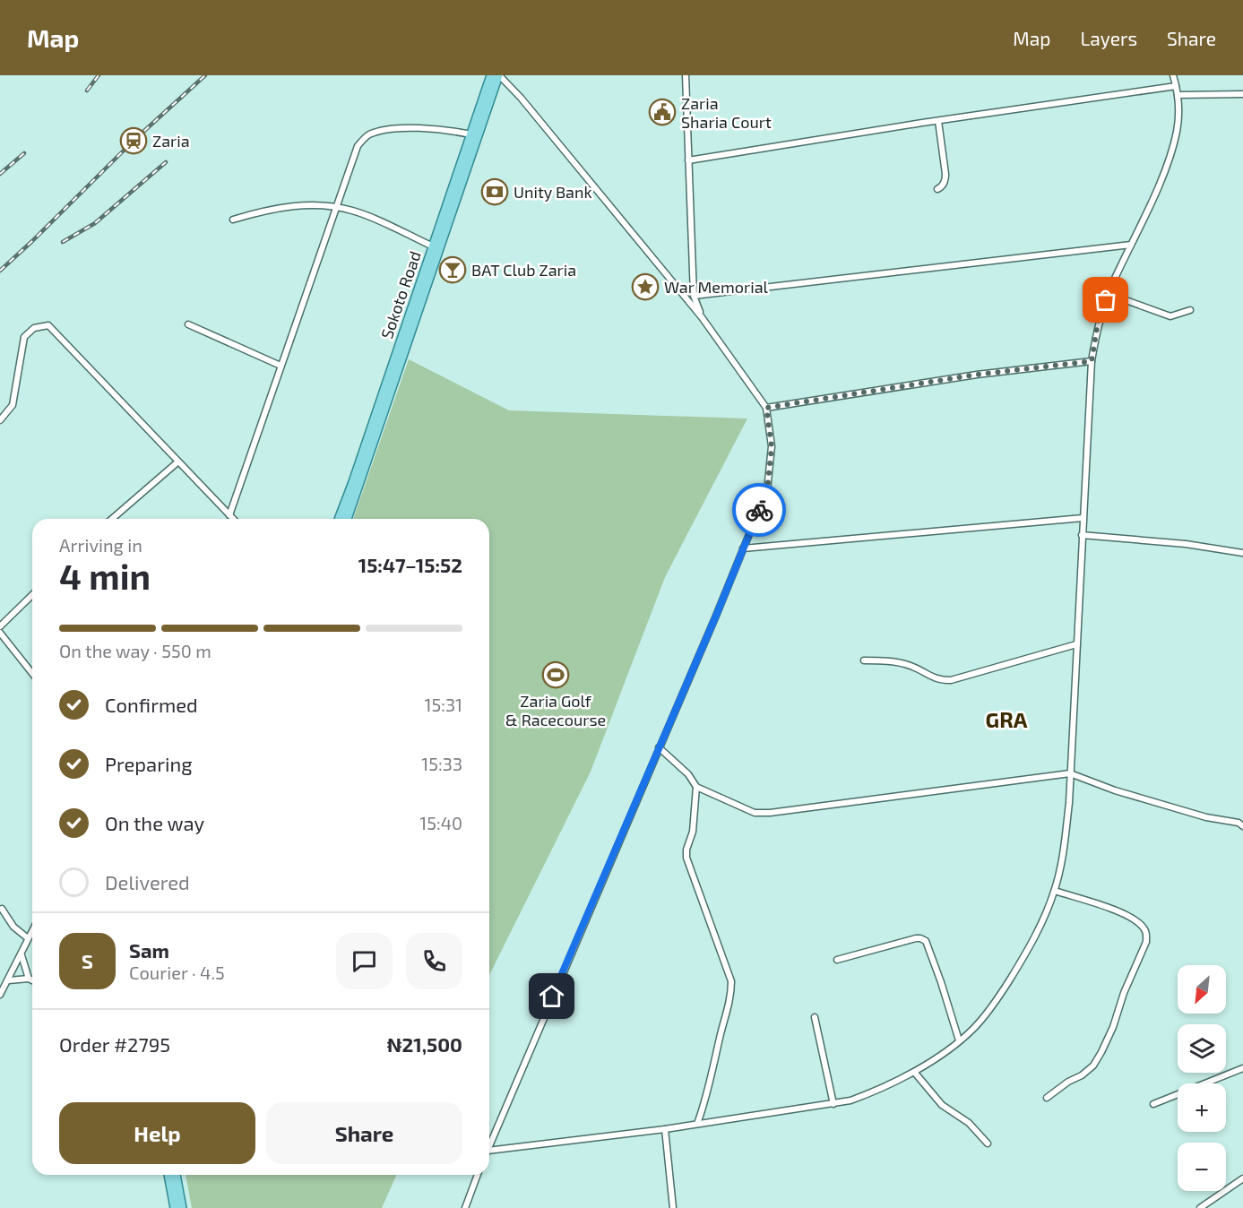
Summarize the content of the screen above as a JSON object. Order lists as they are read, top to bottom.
{
  "streets": {
    "main road": ["Sokoto Road"]
  },
  "districts": ["GRA"],
  "places": {
    "public building": ["Zaria Sharia Court"],
    "station": ["Zaria"],
    "bank": ["Unity Bank"],
    "bar": ["BAT Club Zaria"],
    "place": ["War Memorial"],
    "sports": ["Zaria Golf & Racecourse"]
  },
  "north": "bottom left",
  "page": {
    "header": "Map",
    "nav": ["Map", "Layers", "Share"],
    "heading": ["4 min", "Arriving in", "15:47–15:52"],
    "panel": [
      "Sam",
      "Courier · 4.5",
      "Order #2795",
      "₦21,500"
    ],
    "bar": "On the way · 550 m",
    "list": [
      ["Confirmed", "15:31"],
      ["Preparing", "15:33"],
      ["On the way", "15:40"],
      "Delivered"
    ],
    "round": "S",
    "map_buttons": ["+", "−"],
    "buttons": ["Help", "Share"]
  }
}
